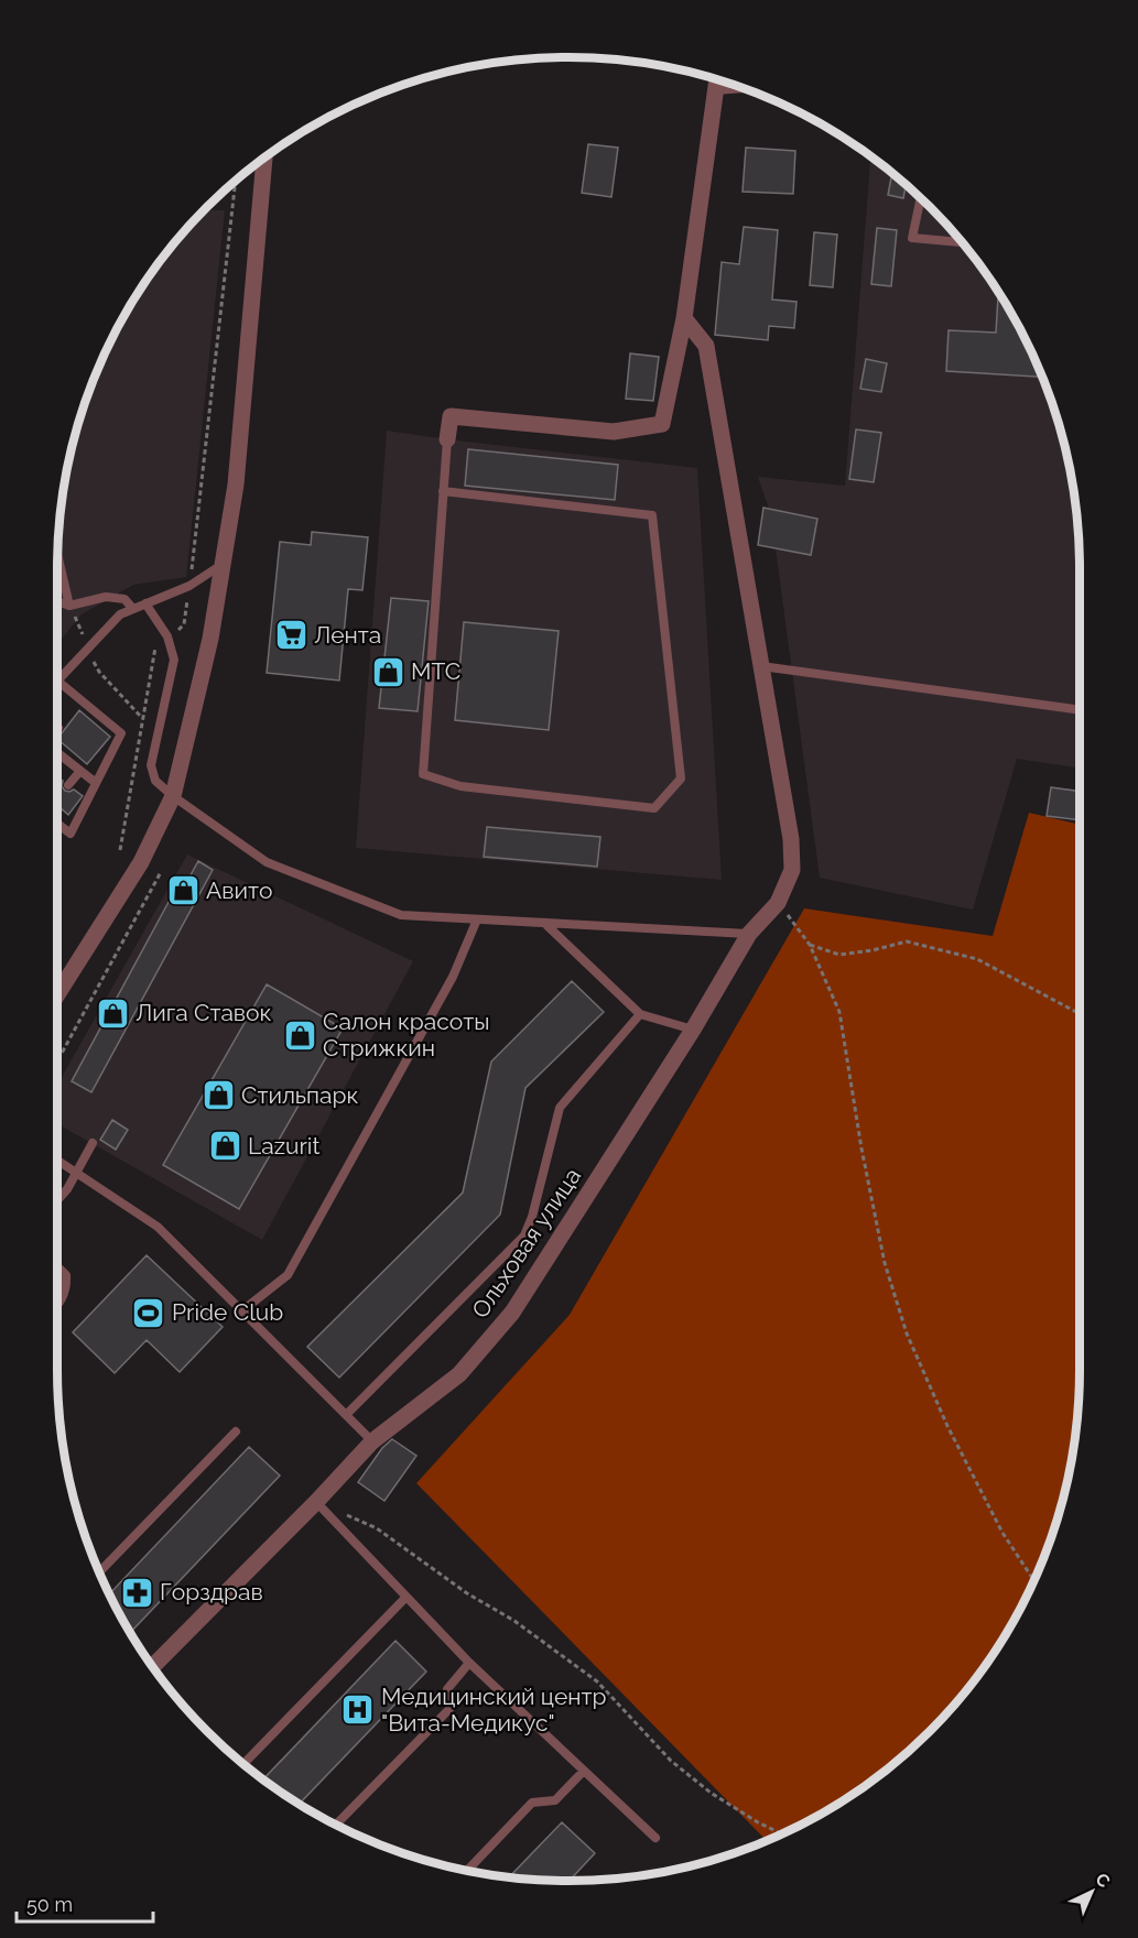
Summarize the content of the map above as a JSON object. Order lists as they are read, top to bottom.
{
  "streets": {
    "street": ["Ольховая улица"]
  },
  "places": {
    "supermarket": ["Лента"],
    "shop": [
      "МТС",
      "Авито",
      "Лига Ставок",
      "Салон красоты Стрижкин",
      "Стильпарк",
      "Lazurit"
    ],
    "sports": ["Pride Club"],
    "pharmacy": ["Горздрав"],
    "hospital": ["Медицинский центр \"Вита-Медикус\""]
  },
  "scale_bar": "50 m",
  "north": "top right"
}
